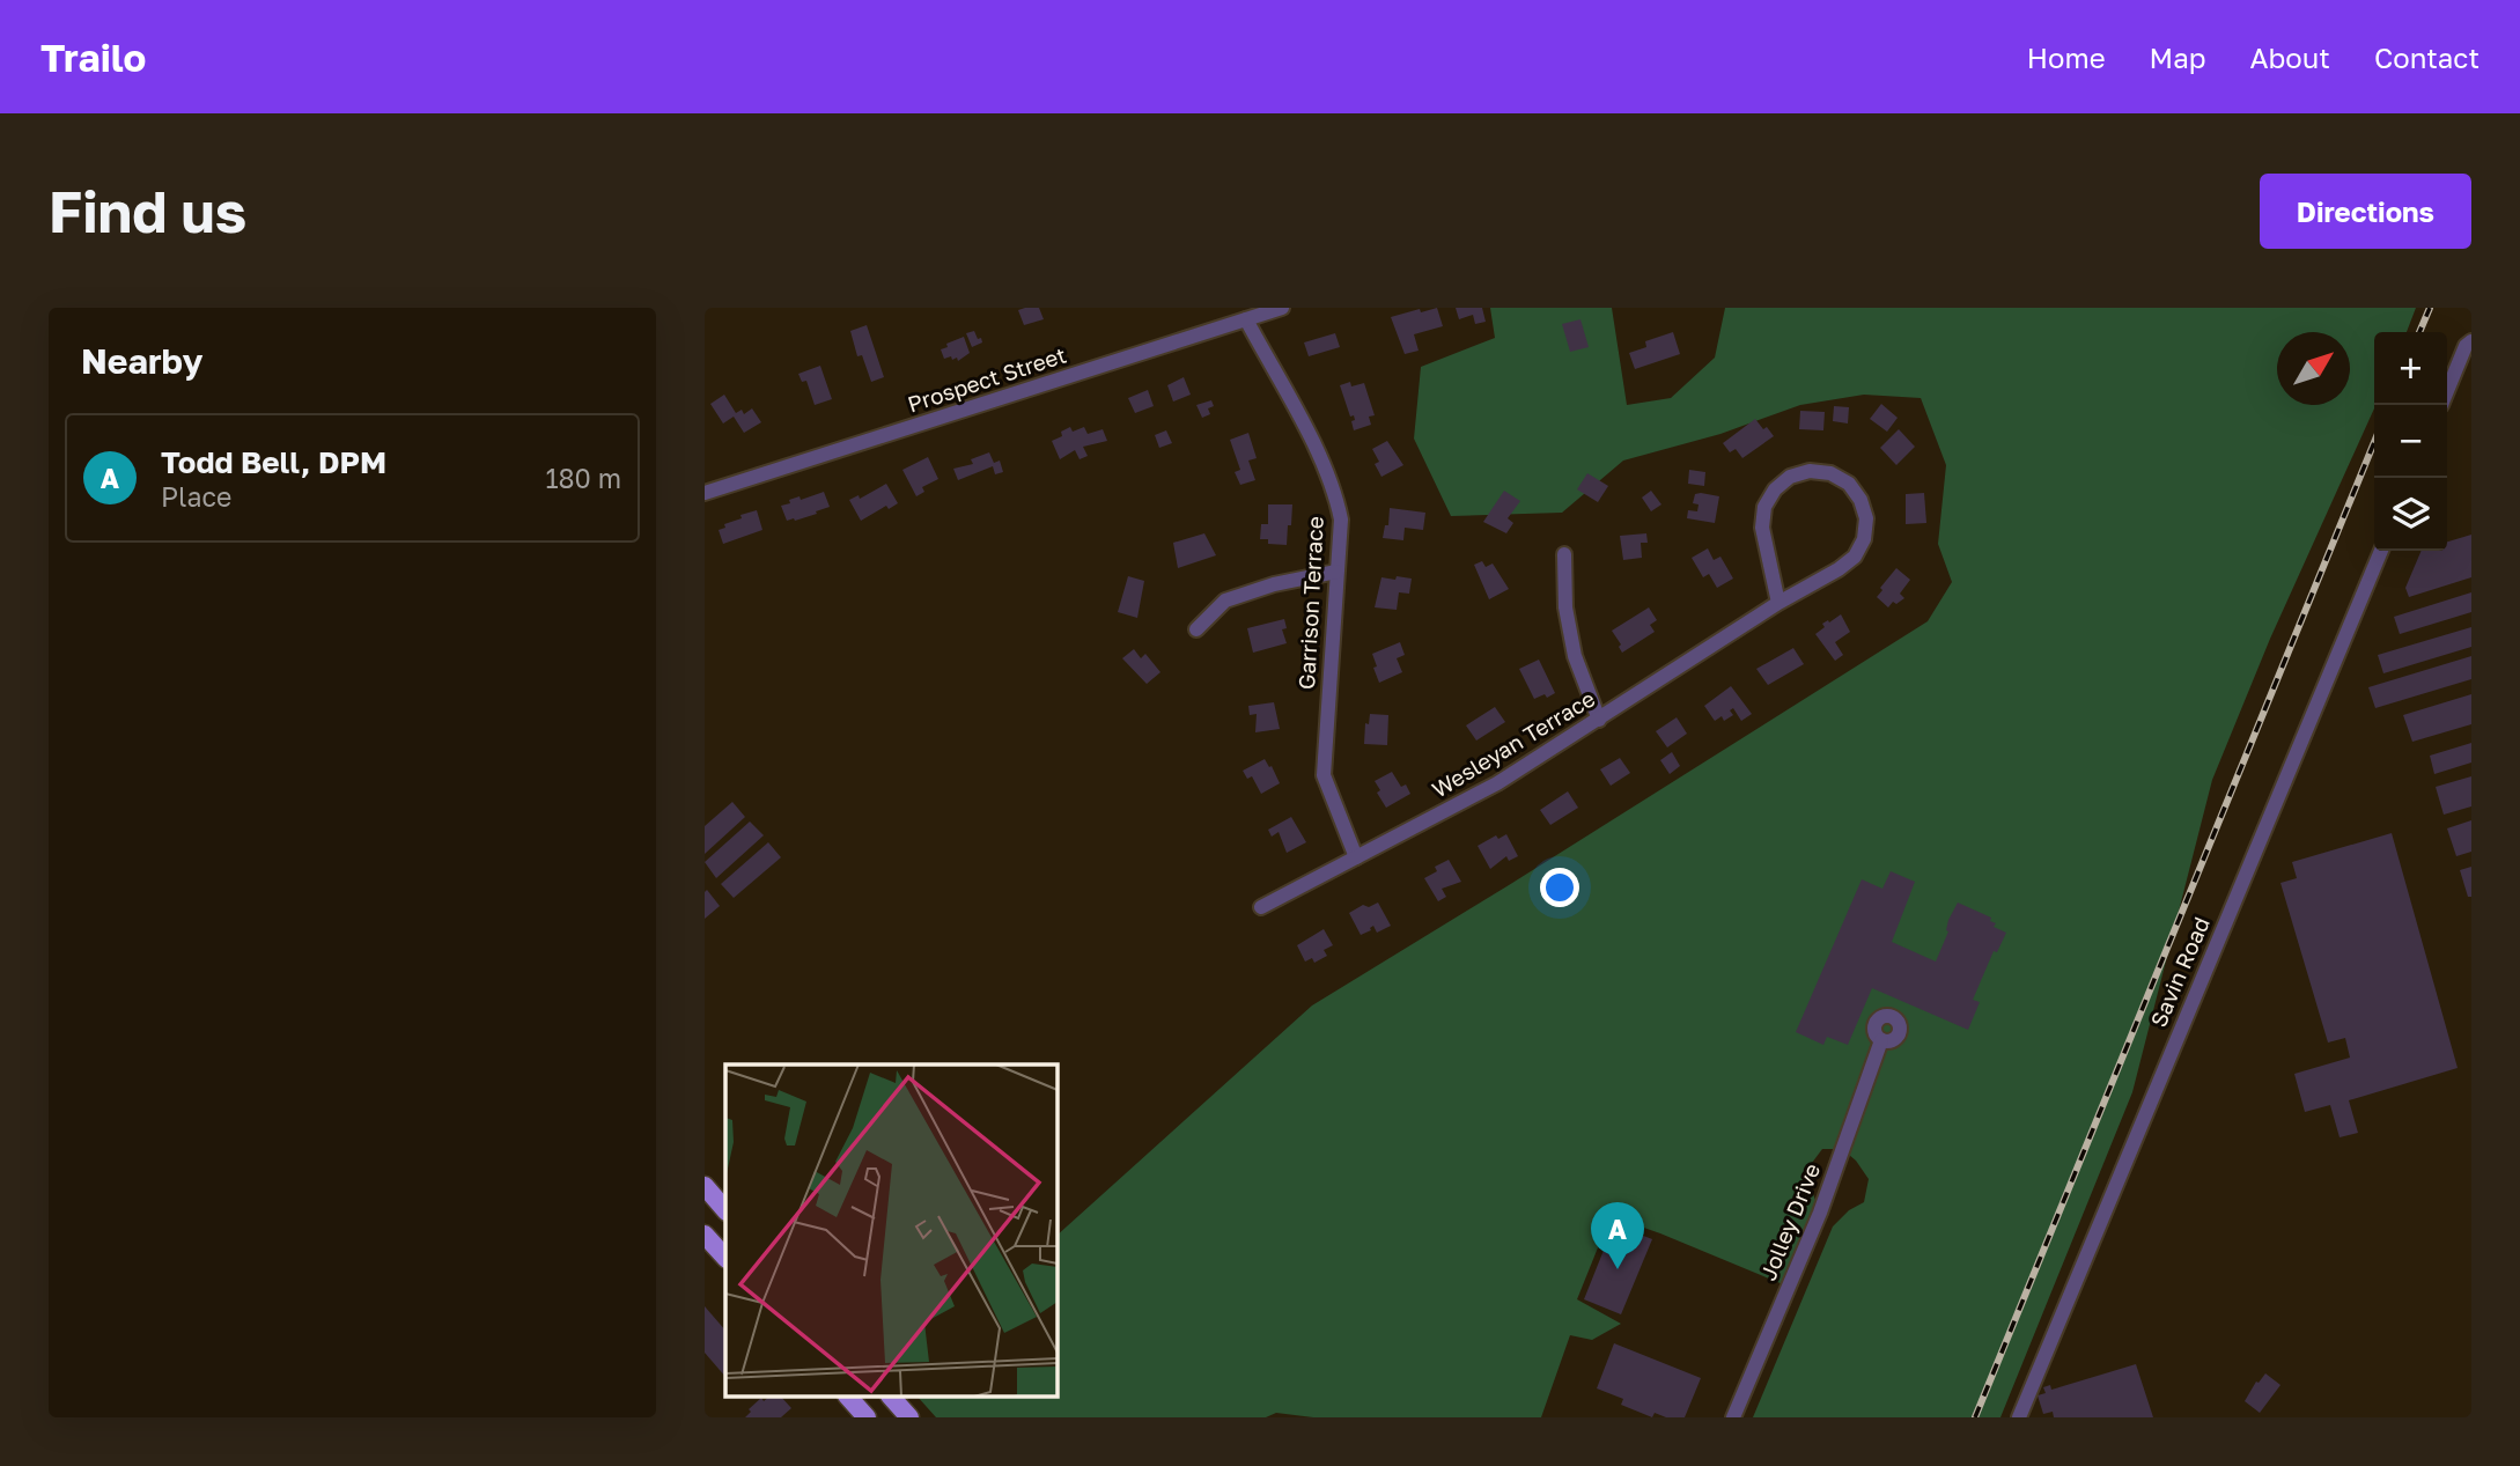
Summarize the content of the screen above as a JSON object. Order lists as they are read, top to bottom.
{
  "streets": {
    "street": [
      "Prospect Street",
      "Garrison Terrace",
      "Wesleyan Terrace",
      "Savin Road",
      "Jolley Drive"
    ]
  },
  "crossings": [
    ["Prospect Street", "Garrison Terrace"],
    ["Garrison Terrace", "Wesleyan Terrace"]
  ],
  "north": "top right",
  "page": {
    "header": "Trailo",
    "nav": [
      "Home",
      "Map",
      "About",
      "Contact"
    ],
    "buttons": "Directions",
    "title": "Find us",
    "heading": "Nearby",
    "map_buttons": ["+", "−"],
    "list": [
      {
        "mark": "A",
        "name": "Todd Bell, DPM",
        "note": "Place",
        "value": "180 m"
      }
    ],
    "pins": "A"
  }
}
